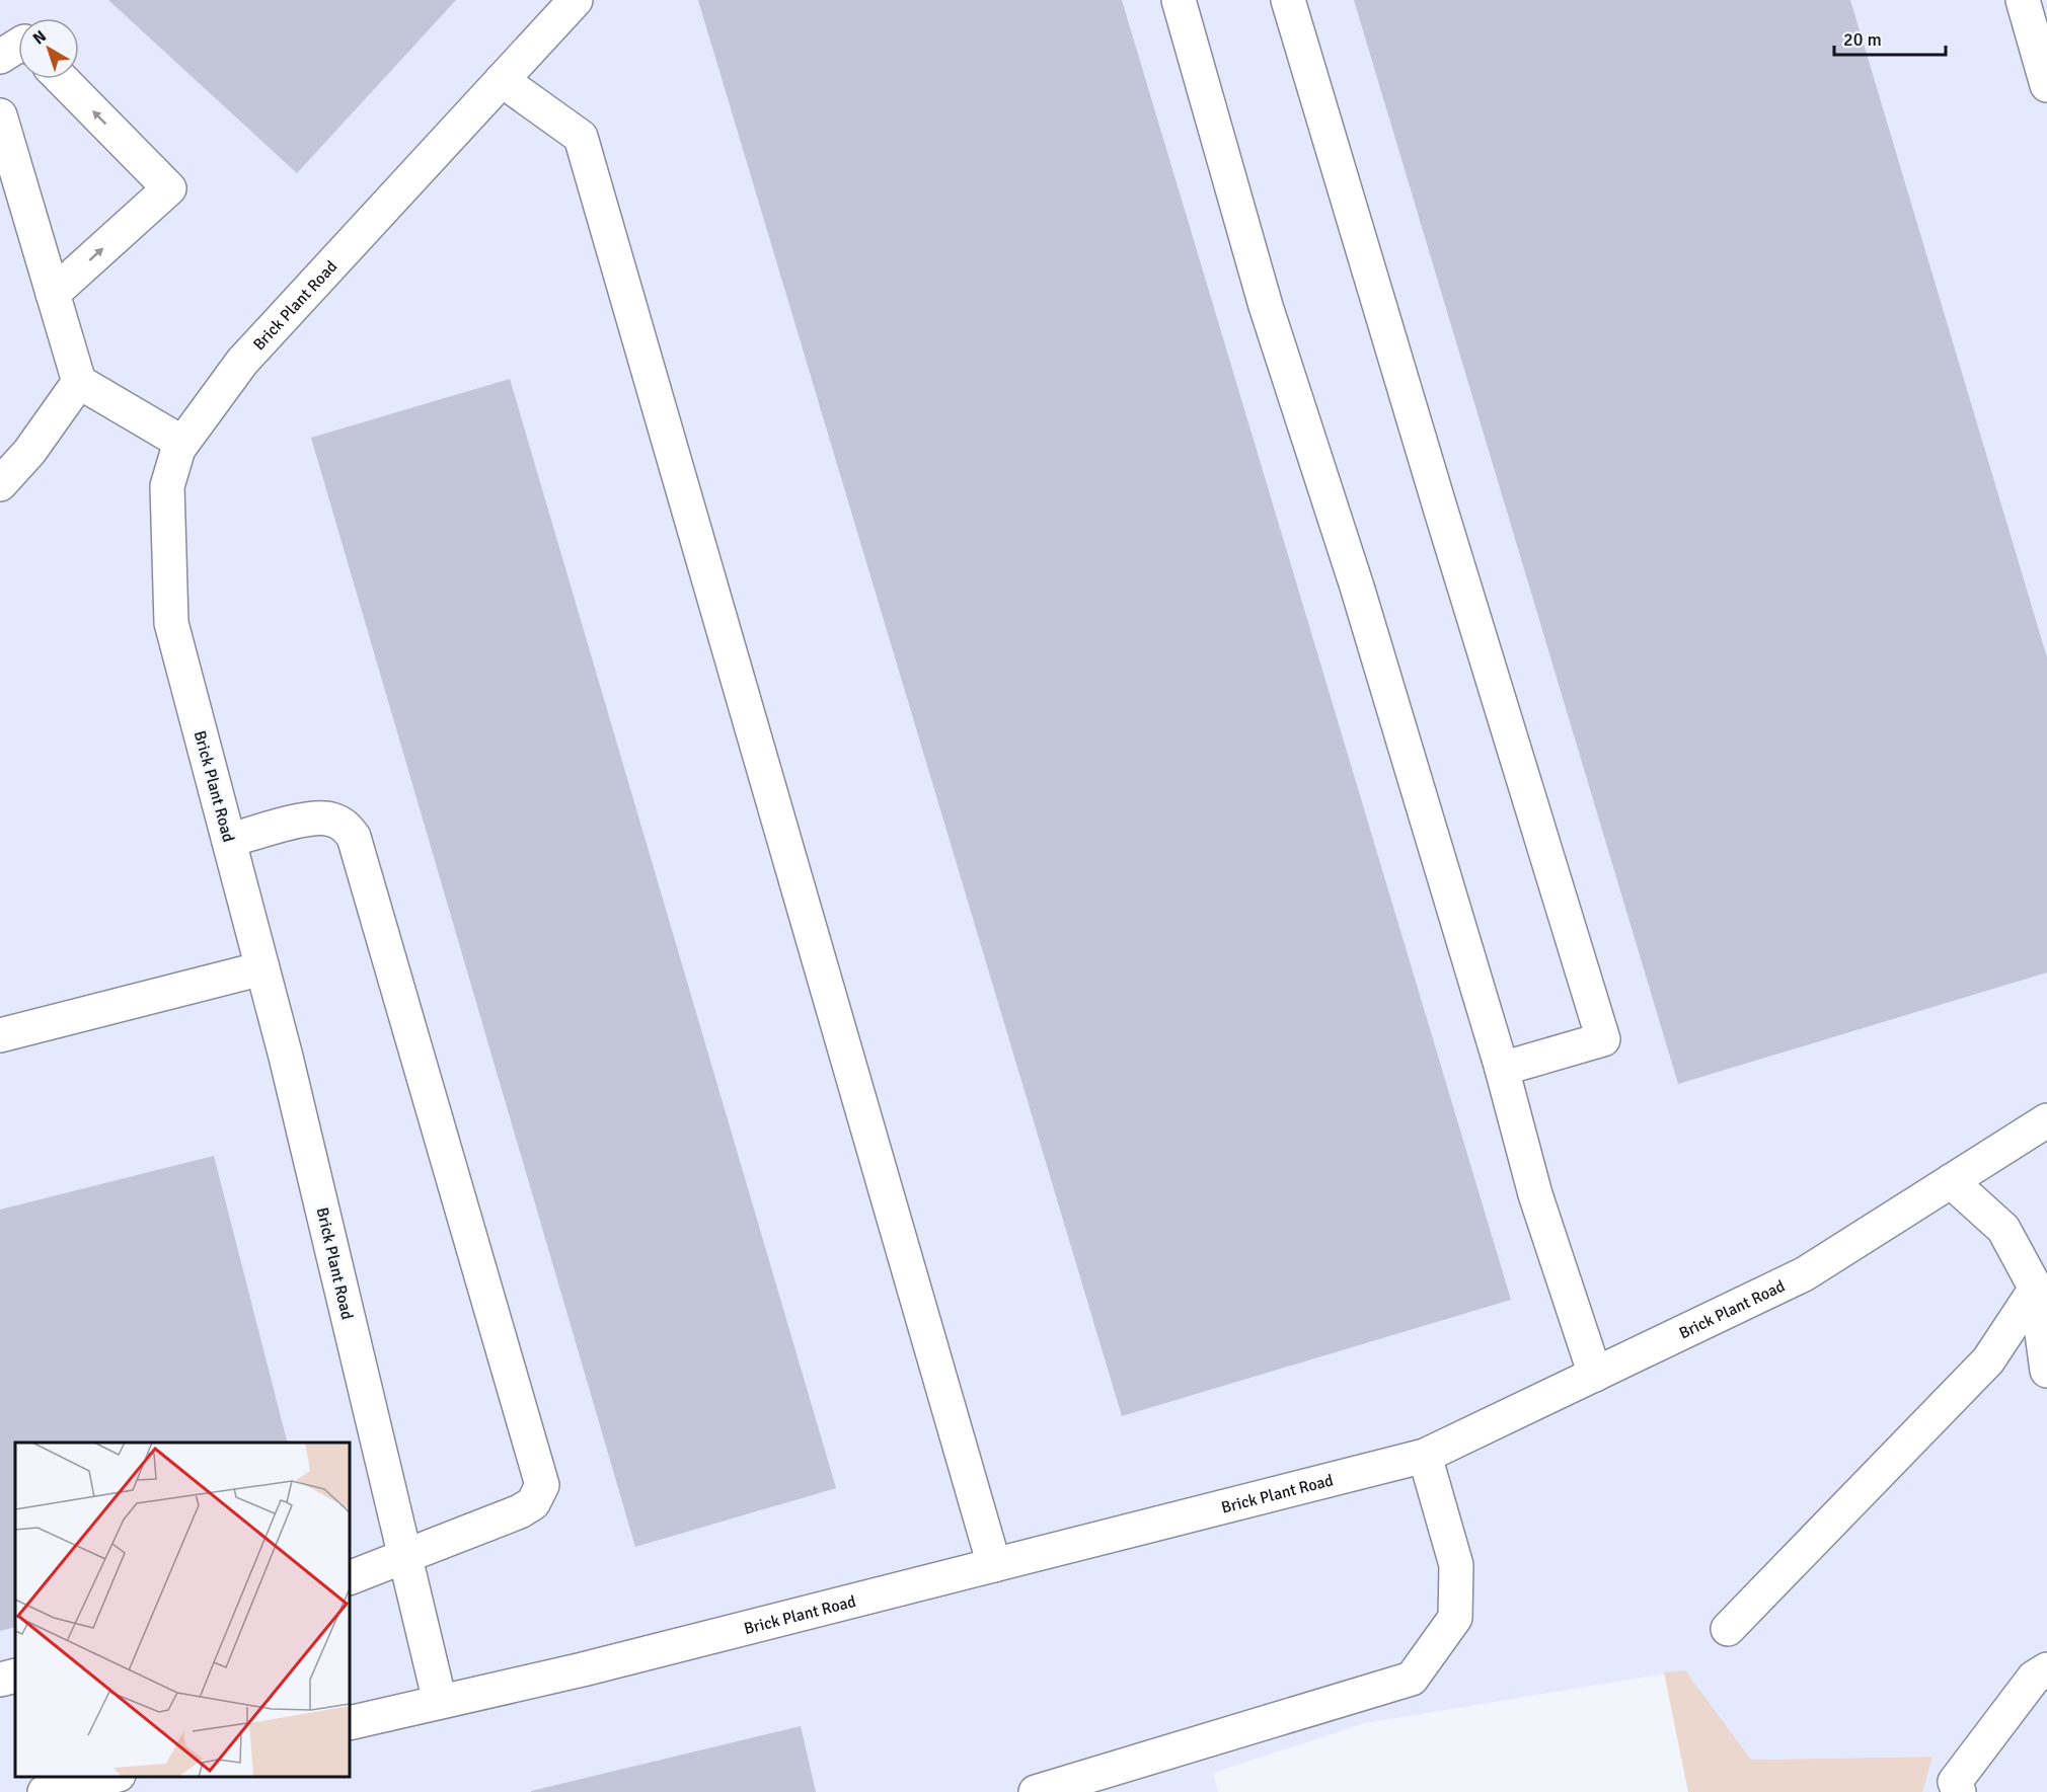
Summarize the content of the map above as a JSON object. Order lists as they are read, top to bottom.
{
  "streets": {
    "street": ["Brick Plant Road"]
  },
  "scale_bar": "20 m",
  "north": "top left"
}
